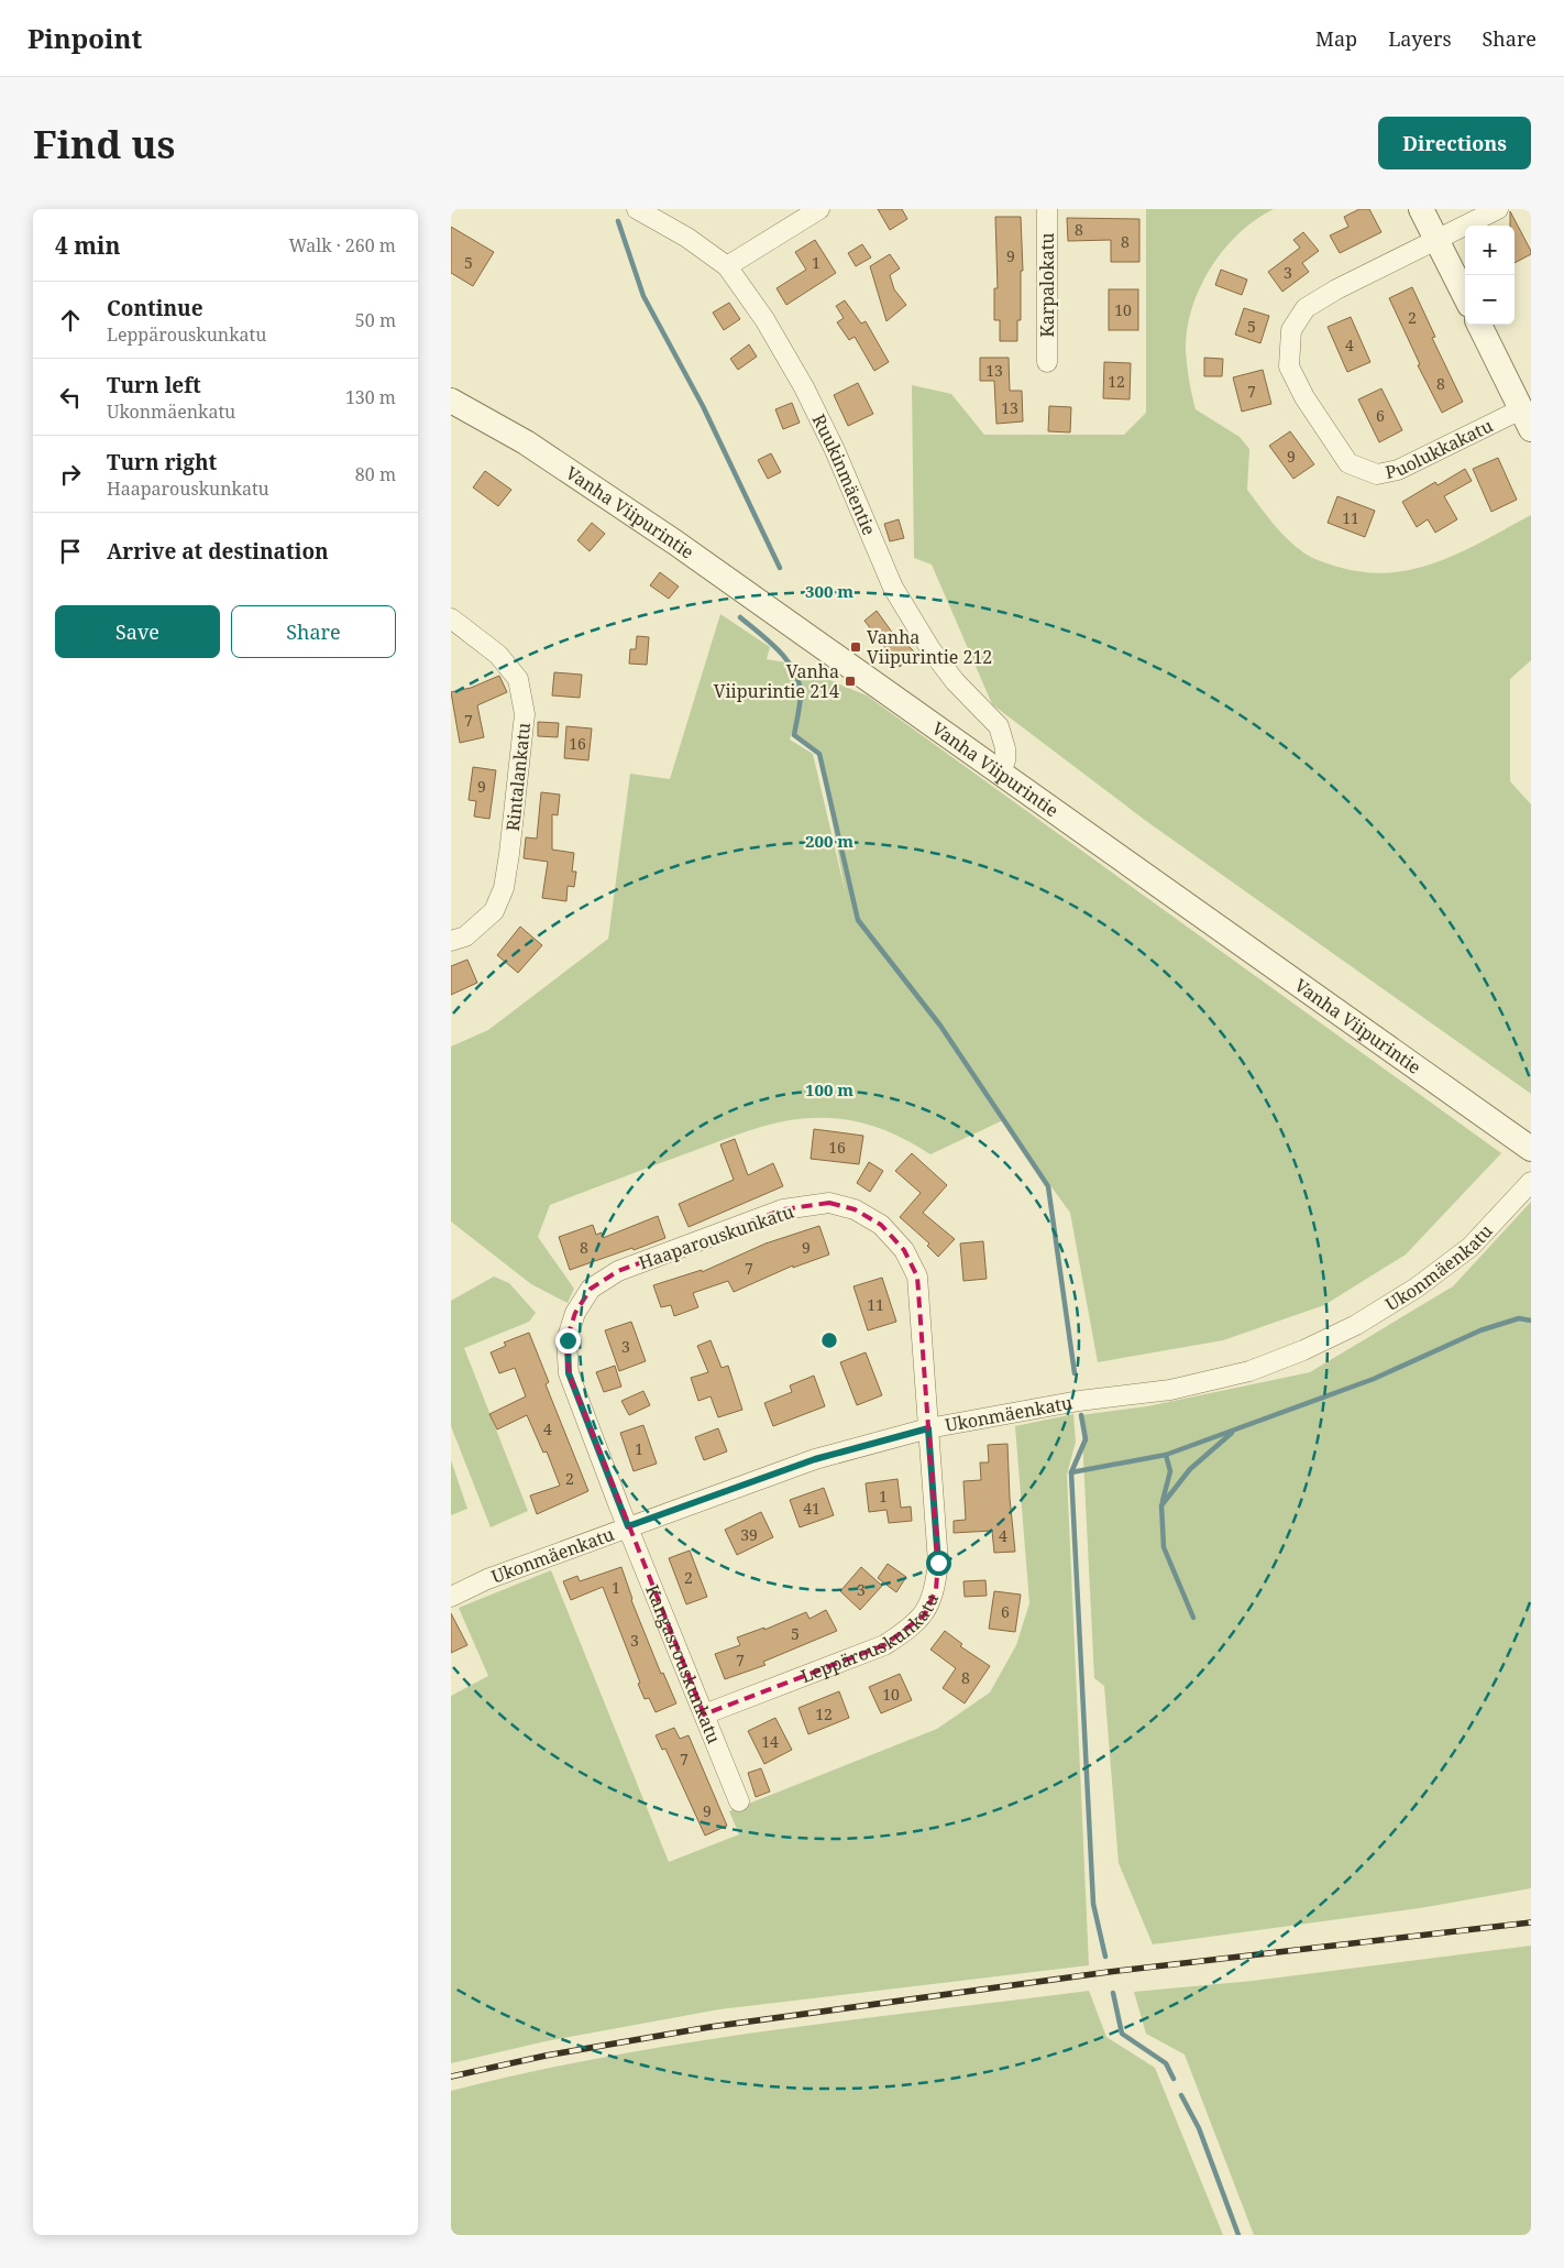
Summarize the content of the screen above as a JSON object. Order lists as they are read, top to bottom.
{
  "streets": {
    "street": [
      "Karpalokatu",
      "Puolukkakatu",
      "Ruukinmäentie",
      "Vanha Viipurintie",
      "Rintalankatu",
      "Haaparouskunkatu",
      "Ukonmäenkatu",
      "Leppärouskunkatu",
      "Kangasrouskunkatu"
    ]
  },
  "crossings": [
    ["Ruukinmäentie", "Vanha Viipurintie"],
    ["Haaparouskunkatu", "Ukonmäenkatu"],
    ["Haaparouskunkatu", "Leppärouskunkatu"],
    ["Haaparouskunkatu", "Kangasrouskunkatu"],
    ["Ukonmäenkatu", "Leppärouskunkatu"],
    ["Ukonmäenkatu", "Kangasrouskunkatu"],
    ["Leppärouskunkatu", "Kangasrouskunkatu"]
  ],
  "places": {
    "transit": ["Vanha Viipurintie 212", "Vanha Viipurintie 214"]
  },
  "house_numbers": [
    "8",
    "8",
    "9",
    "5",
    "1",
    "3",
    "10",
    "2",
    "5",
    "4",
    "13",
    "12",
    "8",
    "7",
    "13",
    "6",
    "9",
    "11",
    "7",
    "16",
    "9",
    "16",
    "8",
    "9",
    "7",
    "11",
    "3",
    "4",
    "1",
    "2",
    "1",
    "41",
    "39",
    "4",
    "2",
    "1",
    "3",
    "6",
    "5",
    "3",
    "7",
    "8",
    "10",
    "12",
    "14",
    "7",
    "9"
  ],
  "page": {
    "header": "Pinpoint",
    "nav": ["Map", "Layers", "Share"],
    "buttons": [
      "Directions",
      ["Save", "Share"]
    ],
    "title": "Find us",
    "heading": ["4 min", "Walk · 260 m"],
    "map_buttons": ["+", "−"],
    "list": [
      ["Continue", "Leppärouskunkatu", "50 m"],
      ["Turn left", "Ukonmäenkatu", "130 m"],
      ["Turn right", "Haaparouskunkatu", "80 m"],
      "Arrive at destination"
    ]
  },
  "rings": ["300 m", "200 m", "100 m"]
}
